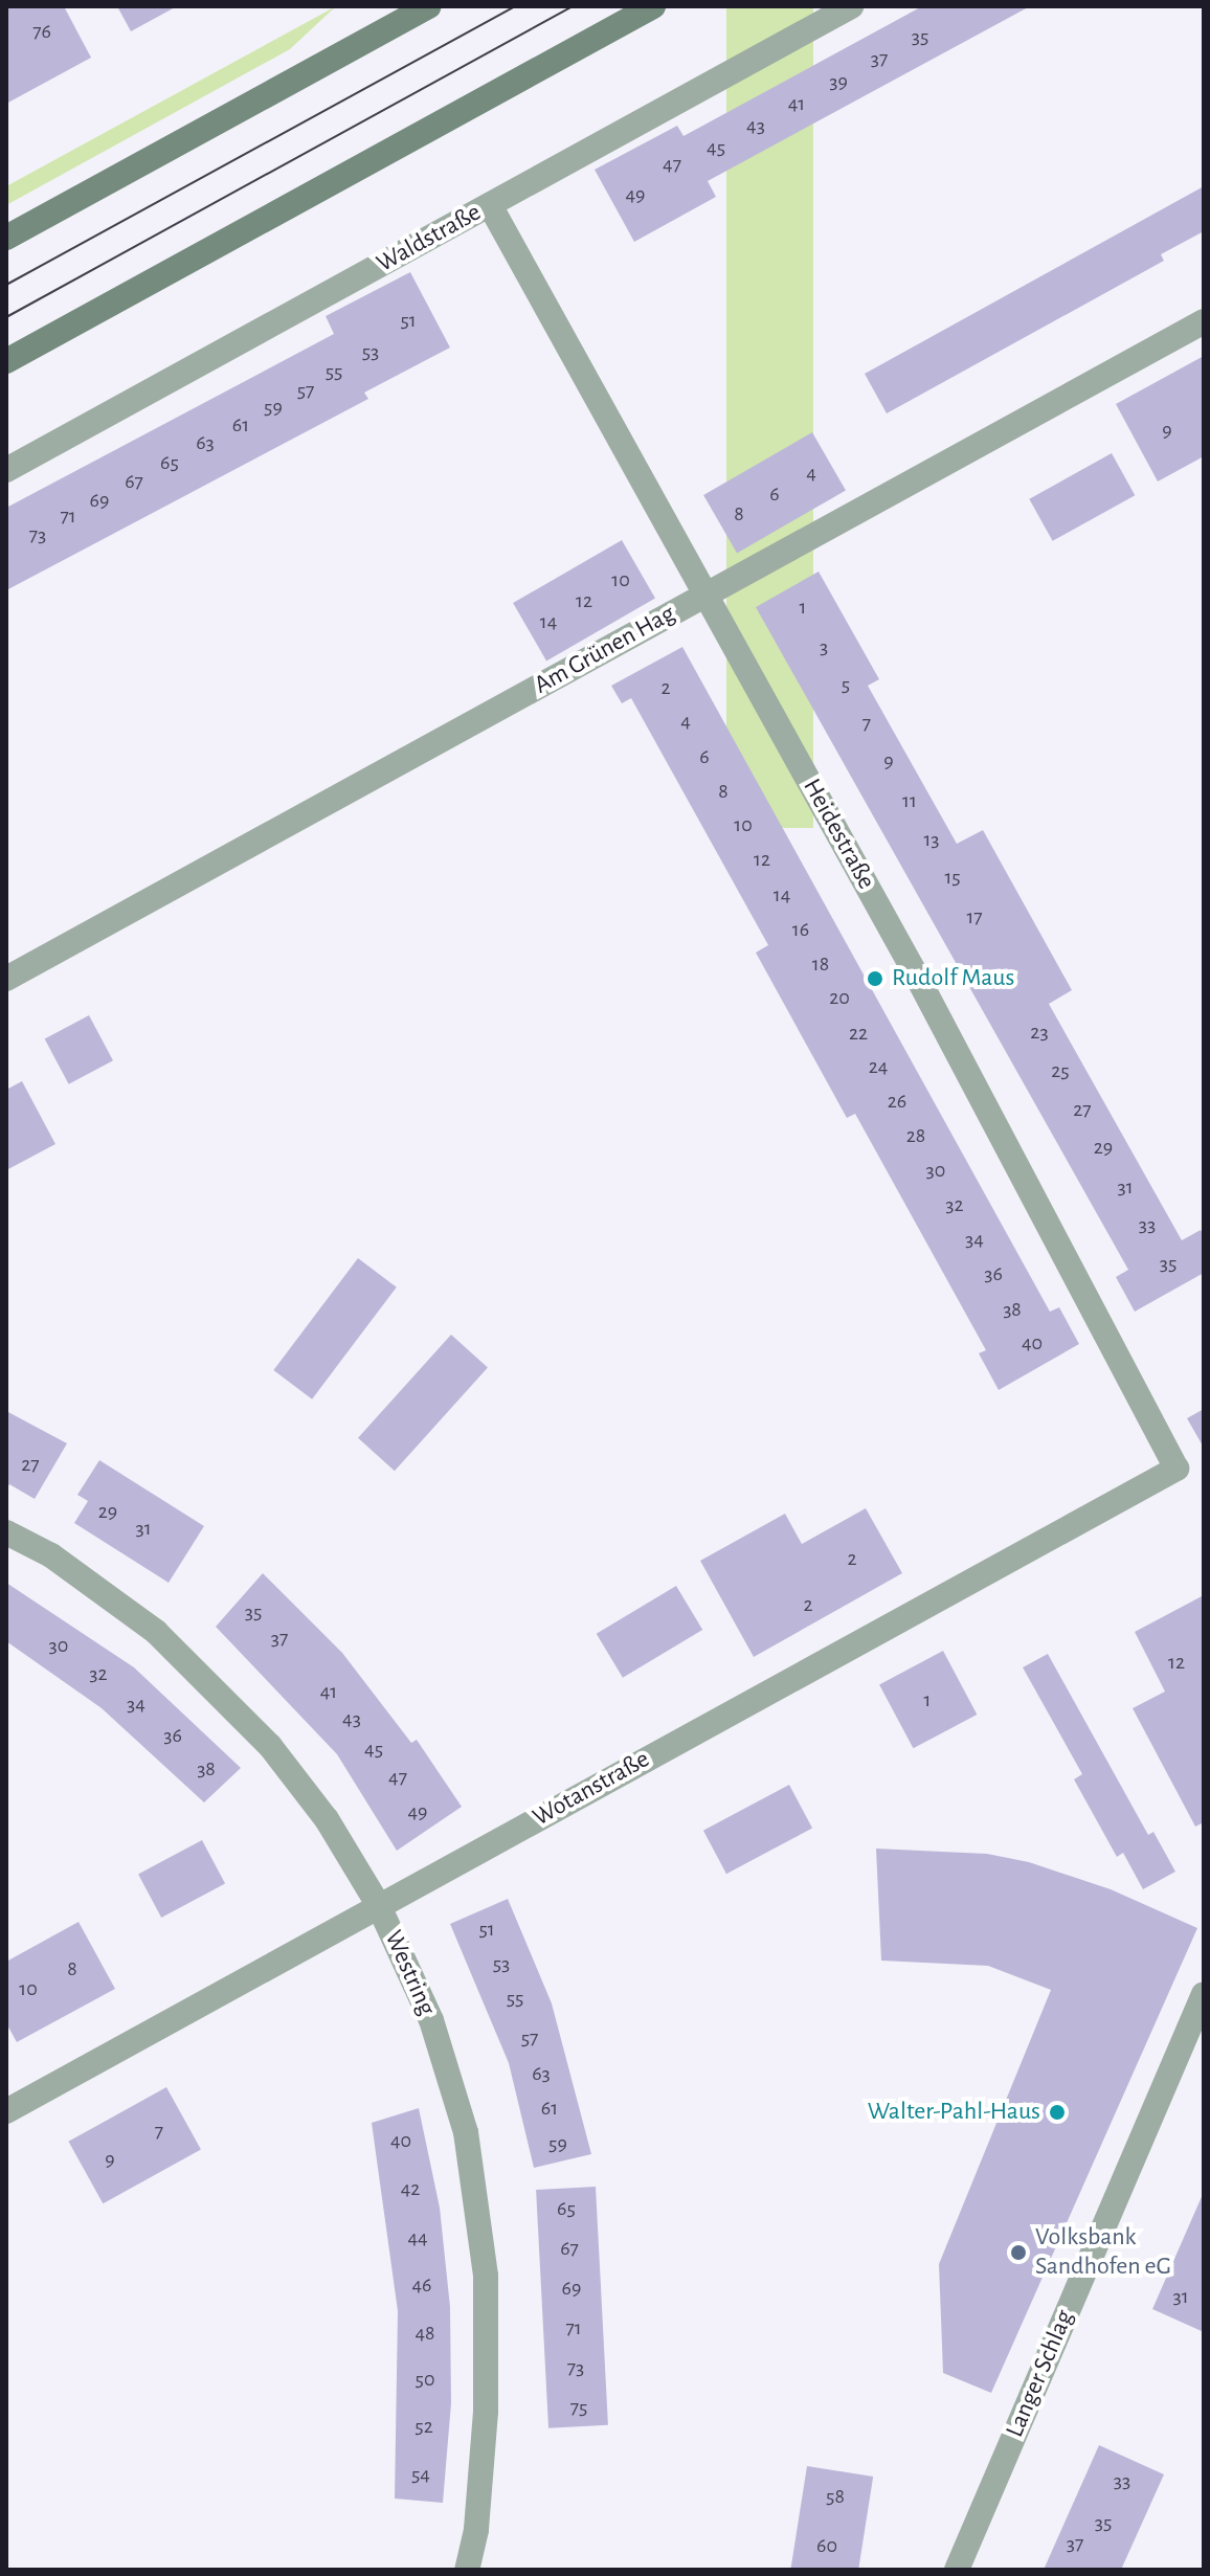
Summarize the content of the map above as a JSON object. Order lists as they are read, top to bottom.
{
  "streets": {
    "street": [
      "Waldstraße",
      "Am Grünen Hag",
      "Heidestraße",
      "Wotanstraße",
      "Westring",
      "Langer Schlag"
    ]
  },
  "crossings": [
    ["Waldstraße", "Heidestraße"],
    ["Am Grünen Hag", "Heidestraße"],
    ["Heidestraße", "Wotanstraße"],
    ["Wotanstraße", "Westring"]
  ],
  "places": ["Rudolf Maus", "Walter-Pahl-Haus", "Volksbank Sandhofen eG"],
  "house_numbers": [
    "76",
    "35",
    "37",
    "39",
    "41",
    "43",
    "45",
    "47",
    "49",
    "51",
    "53",
    "55",
    "57",
    "59",
    "61",
    "9",
    "63",
    "65",
    "4",
    "67",
    "6",
    "69",
    "8",
    "71",
    "73",
    "10",
    "12",
    "1",
    "14",
    "3",
    "5",
    "2",
    "4",
    "7",
    "6",
    "9",
    "8",
    "11",
    "10",
    "13",
    "12",
    "15",
    "14",
    "17",
    "16",
    "18",
    "20",
    "23",
    "22",
    "24",
    "25",
    "26",
    "27",
    "28",
    "29",
    "30",
    "31",
    "32",
    "33",
    "34",
    "35",
    "36",
    "38",
    "40",
    "27",
    "29",
    "31",
    "2",
    "2",
    "35",
    "37",
    "30",
    "12",
    "32",
    "41",
    "1",
    "34",
    "43",
    "36",
    "45",
    "38",
    "47",
    "49",
    "51",
    "53",
    "8",
    "10",
    "55",
    "57",
    "63",
    "61",
    "7",
    "40",
    "59",
    "9",
    "42",
    "65",
    "44",
    "67",
    "46",
    "69",
    "31",
    "71",
    "48",
    "73",
    "50",
    "75",
    "52",
    "54",
    "33",
    "58",
    "35",
    "37",
    "60"
  ]
}
